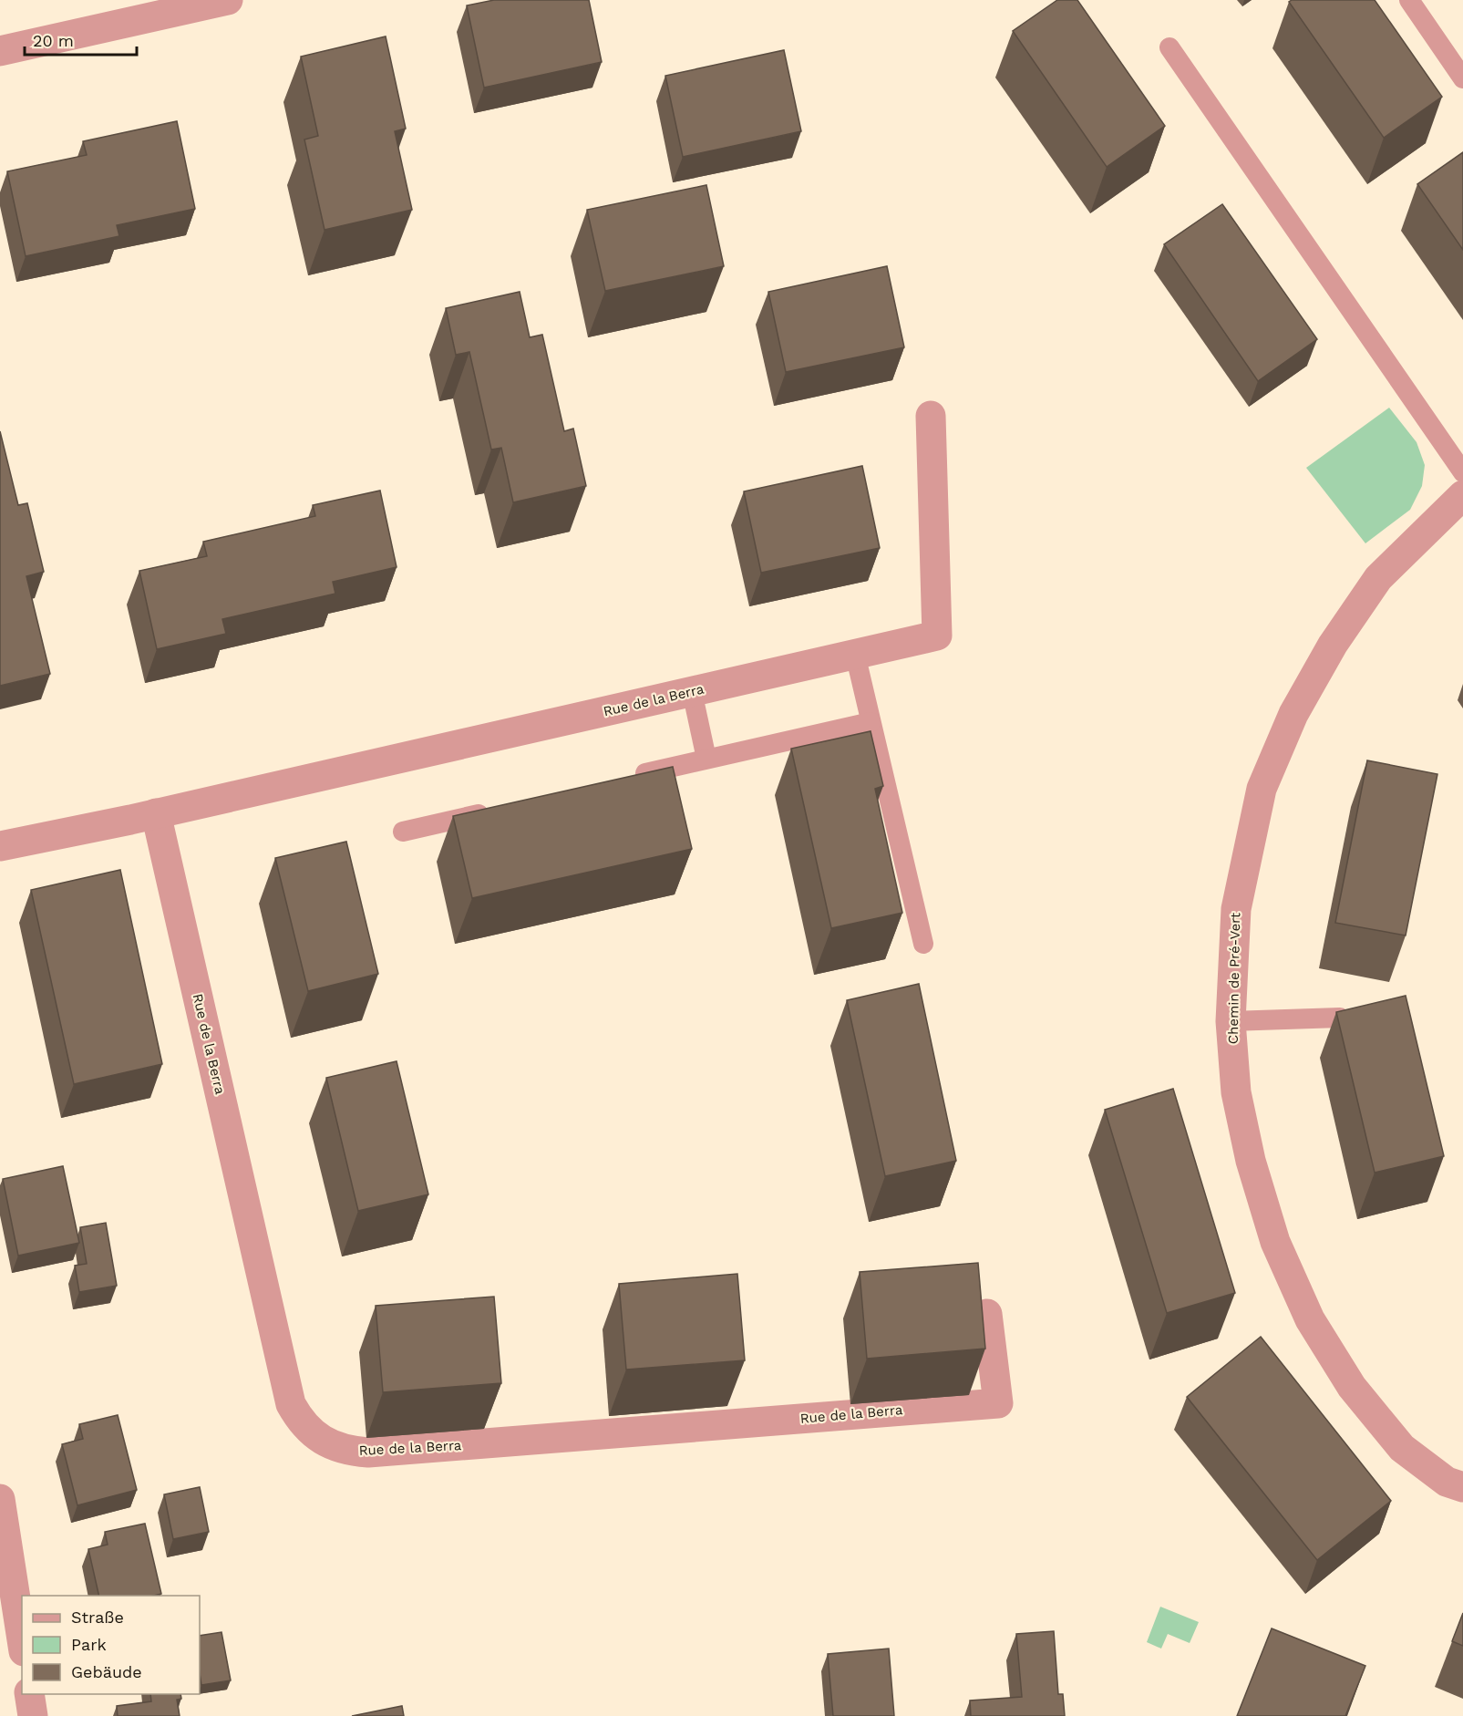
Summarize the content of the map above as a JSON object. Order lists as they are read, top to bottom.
{
  "streets": {
    "street": ["Rue de la Berra", "Chemin de Pré-Vert"]
  },
  "legend": ["Straße", "Park", "Gebäude"],
  "scale_bar": "20 m"
}
